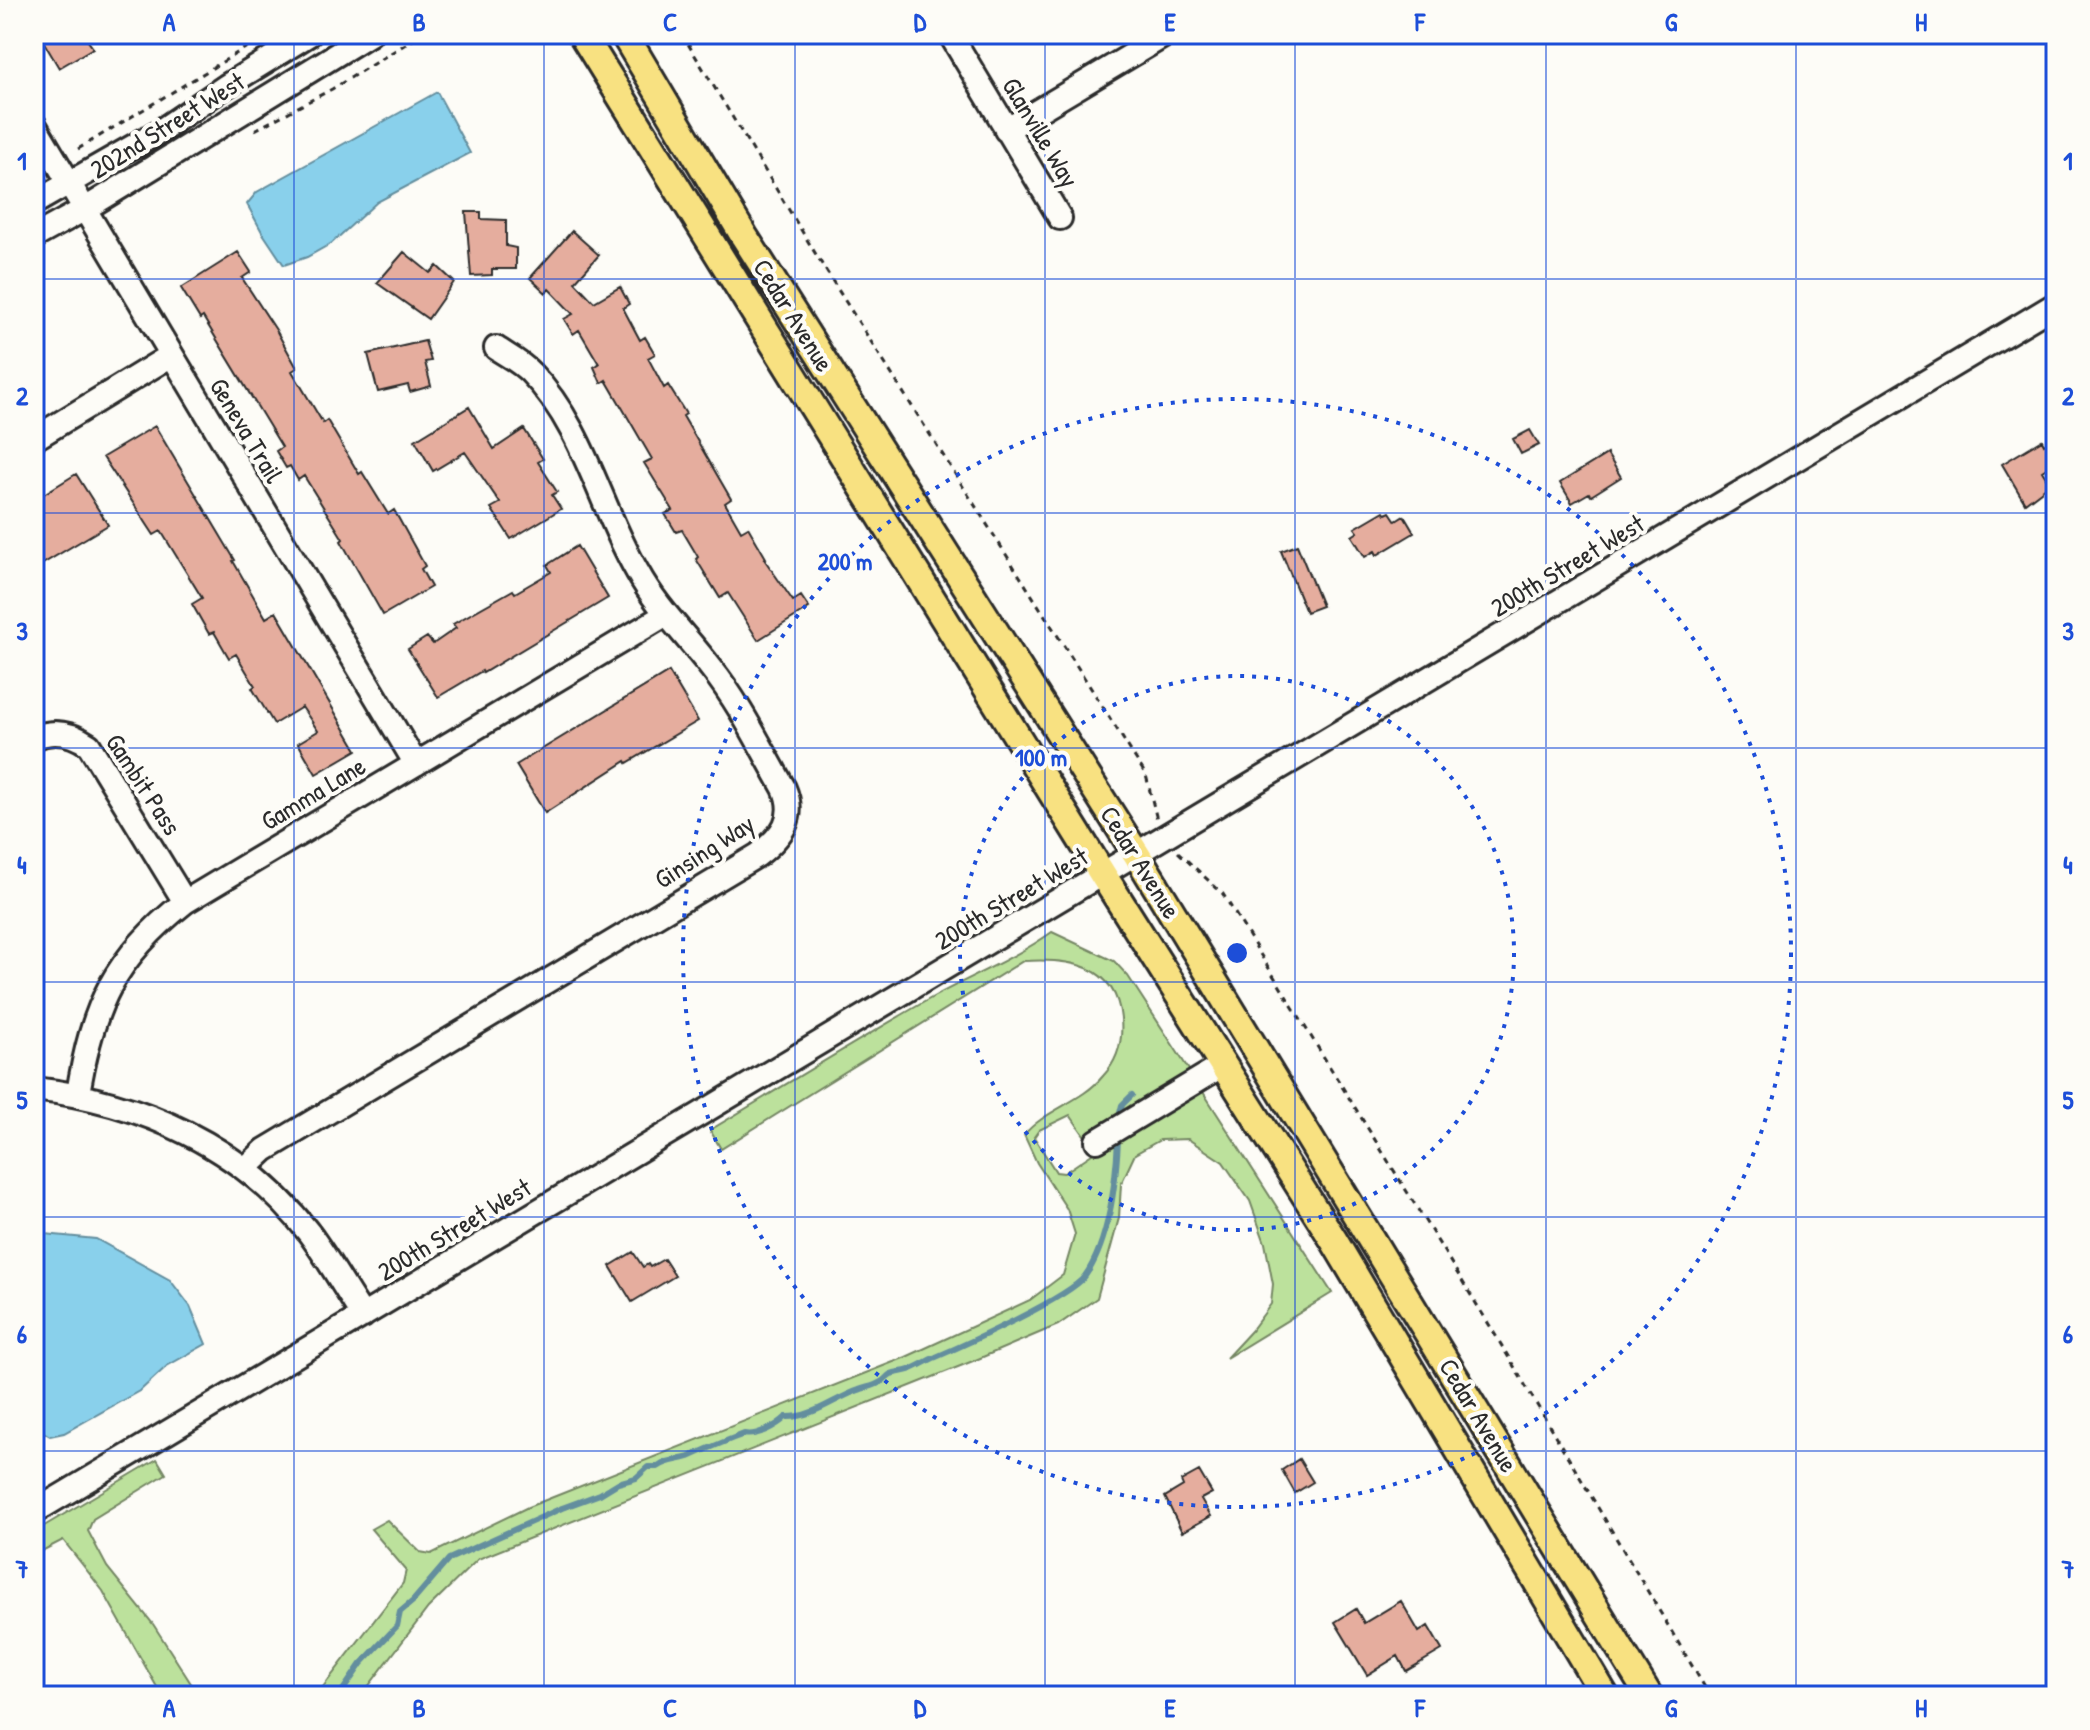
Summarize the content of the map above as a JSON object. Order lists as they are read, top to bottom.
{
  "streets": {
    "main road": ["Cedar Avenue"],
    "street": [
      "202nd Street West",
      "Glanville Way",
      "Geneva Trail",
      "200th Street West",
      "Gambit Pass",
      "Gamma Lane",
      "Ginsing Way"
    ]
  },
  "crossings": [
    ["202nd Street West", "Geneva Trail"],
    ["Cedar Avenue", "200th Street West"],
    ["Geneva Trail", "Gamma Lane"],
    ["Gambit Pass", "Gamma Lane"],
    ["Gamma Lane", "Ginsing Way"]
  ],
  "grid": {
    "columns": [
      "A",
      "B",
      "C",
      "D",
      "E",
      "F",
      "G",
      "H"
    ],
    "rows": [
      "1",
      "2",
      "3",
      "4",
      "5",
      "6",
      "7"
    ]
  },
  "rings": ["200 m", "100 m"]
}
